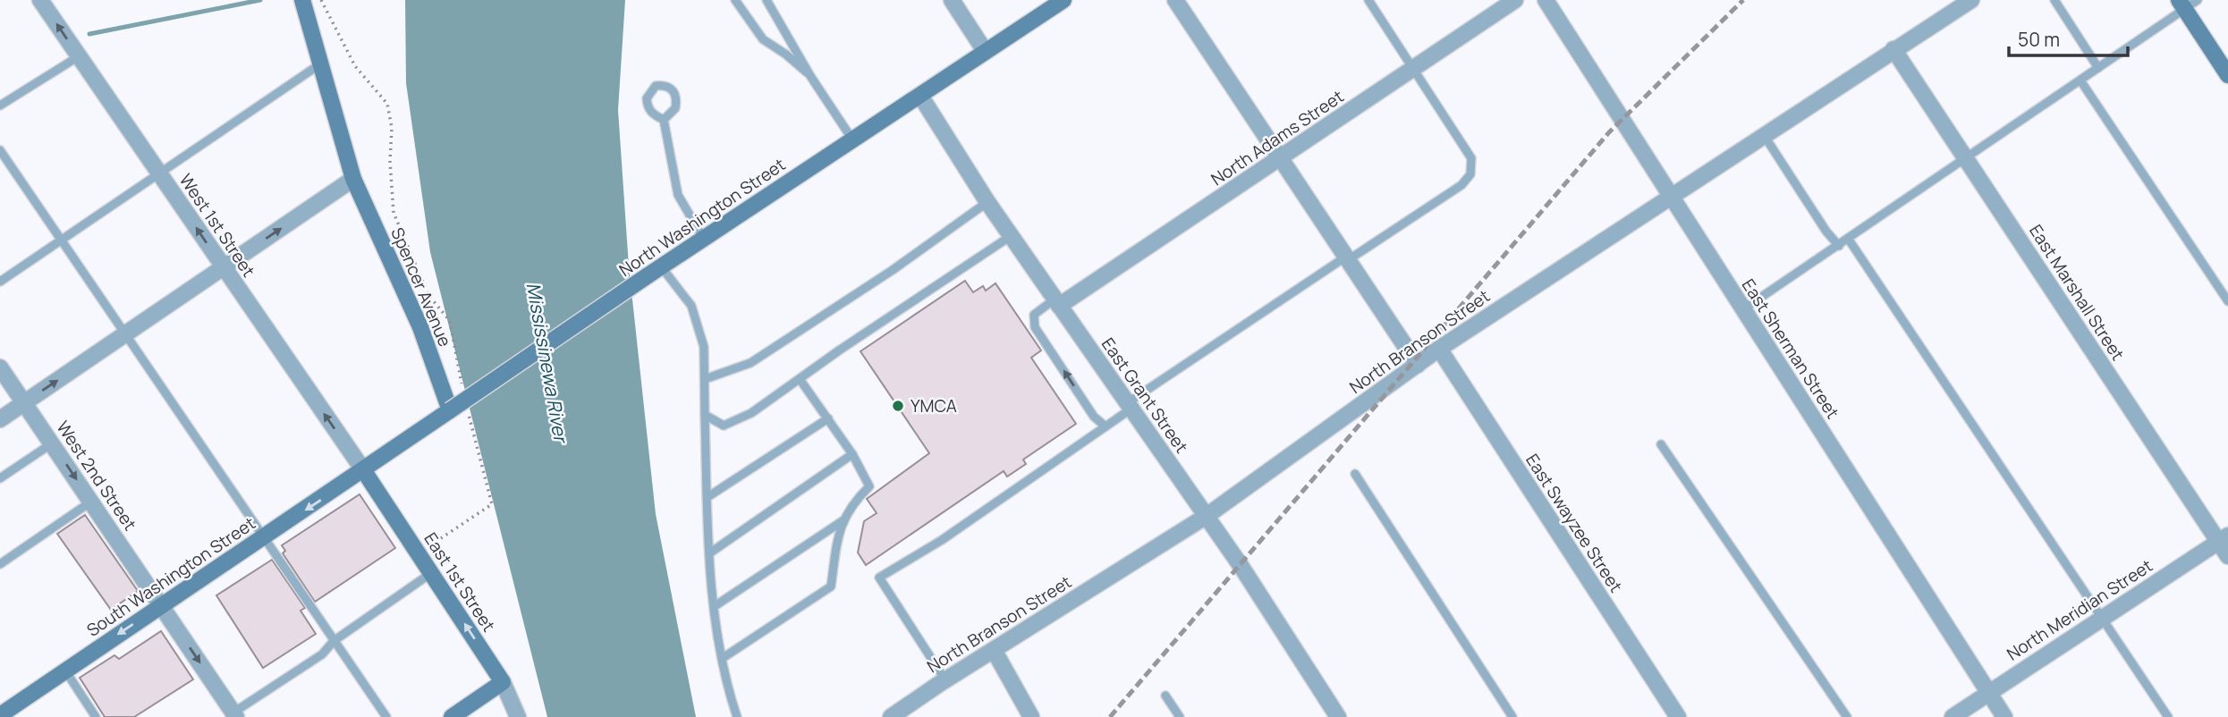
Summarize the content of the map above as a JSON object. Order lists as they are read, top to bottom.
{
  "streets": {
    "main road": [
      "North Washington Street",
      "Spencer Avenue",
      "South Washington Street",
      "East 1st Street"
    ],
    "street": [
      "North Adams Street",
      "West 1st Street",
      "East Marshall Street",
      "North Branson Street",
      "East Sherman Street",
      "East Grant Street",
      "West 2nd Street",
      "East Swayzee Street",
      "North Meridian Street"
    ]
  },
  "crossings": [
    ["North Adams Street", "East Grant Street"],
    ["North Washington Street", "West 1st Street"],
    ["North Washington Street", "Spencer Avenue"],
    ["North Washington Street", "East Grant Street"],
    ["North Washington Street", "South Washington Street"],
    ["North Washington Street", "East 1st Street"],
    ["West 1st Street", "South Washington Street"],
    ["West 1st Street", "East 1st Street"],
    ["East Marshall Street", "North Branson Street"],
    ["East Marshall Street", "North Meridian Street"],
    ["North Branson Street", "East Sherman Street"],
    ["North Branson Street", "East Grant Street"],
    ["North Branson Street", "East Swayzee Street"],
    ["East Sherman Street", "North Meridian Street"],
    ["West 2nd Street", "South Washington Street"],
    ["South Washington Street", "East 1st Street"]
  ],
  "one_way": [
    "West 1st Street",
    "West 2nd Street",
    "South Washington Street",
    "East 1st Street"
  ],
  "water": ["Mississinewa River"],
  "places": ["YMCA"],
  "scale_bar": "50 m"
}
